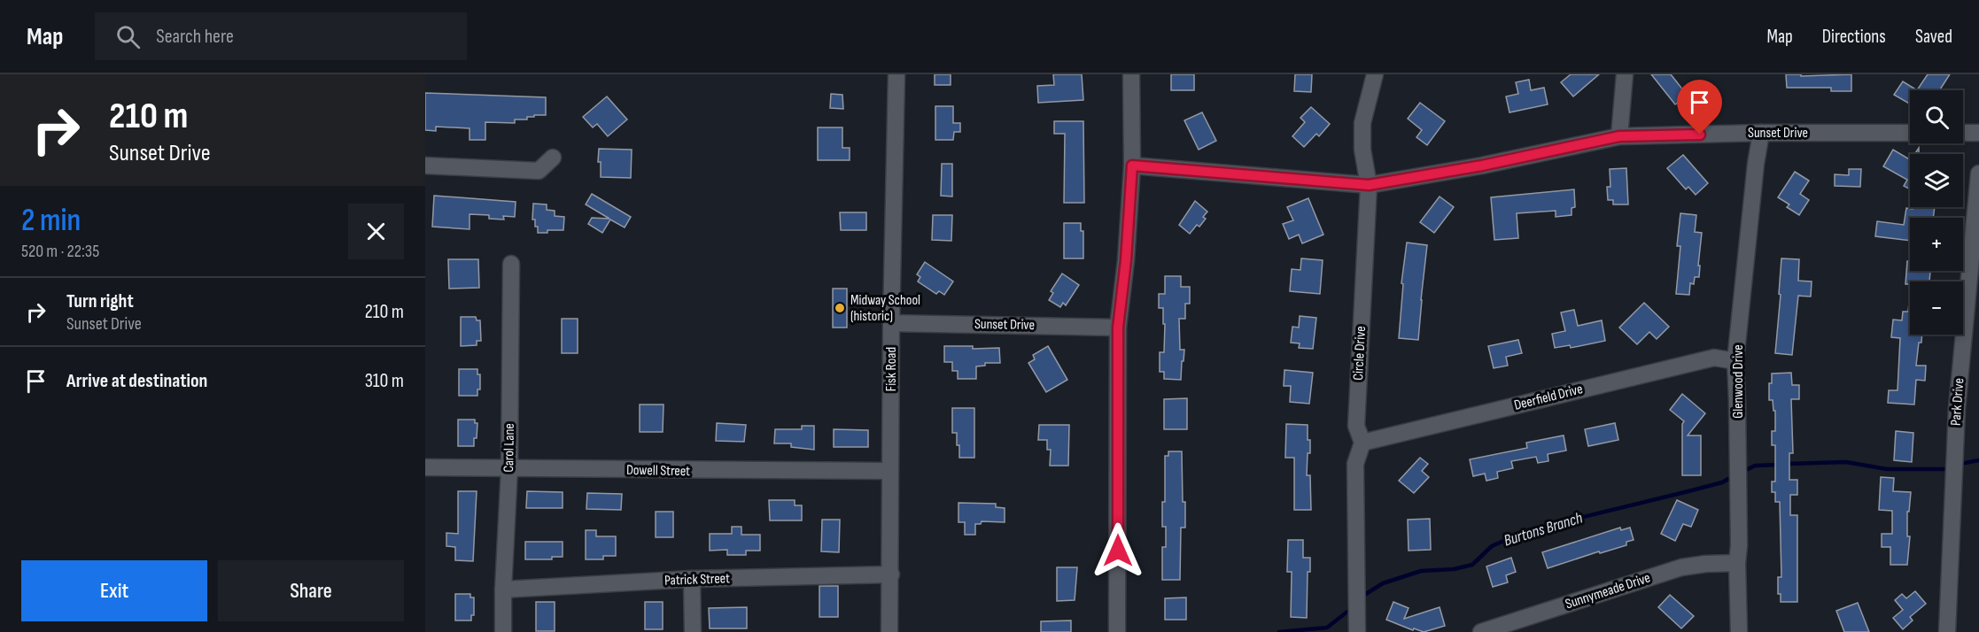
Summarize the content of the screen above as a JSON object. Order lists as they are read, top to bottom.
{
  "streets": {
    "street": [
      "Sunset Drive",
      "Circle Drive",
      "Fisk Road",
      "Glenwood Drive",
      "Deerfield Drive",
      "Park Drive",
      "Carol Lane",
      "Dowell Street",
      "Patrick Street",
      "Sunnymeade Drive"
    ]
  },
  "crossings": [
    ["Sunset Drive", "Circle Drive"],
    ["Sunset Drive", "Fisk Road"],
    ["Sunset Drive", "Glenwood Drive"],
    ["Circle Drive", "Deerfield Drive"],
    ["Fisk Road", "Dowell Street"],
    ["Fisk Road", "Patrick Street"],
    ["Glenwood Drive", "Deerfield Drive"],
    ["Glenwood Drive", "Sunnymeade Drive"],
    ["Carol Lane", "Dowell Street"],
    ["Carol Lane", "Patrick Street"]
  ],
  "water": ["Burtons Branch"],
  "places": ["Midway School (historic)"],
  "page": {
    "header": "Map",
    "search": "Search here",
    "nav": ["Map", "Directions", "Saved"],
    "turn": ["210 m", "Sunset Drive"],
    "map_buttons": ["+", "−"],
    "heading": ["2 min", "520 m · 22:35"],
    "list": [
      {
        "name": "Turn right",
        "note": "Sunset Drive",
        "value": "210 m"
      },
      {
        "name": "Arrive at destination",
        "value": "310 m"
      }
    ],
    "buttons": ["Exit", "Share"]
  }
}
